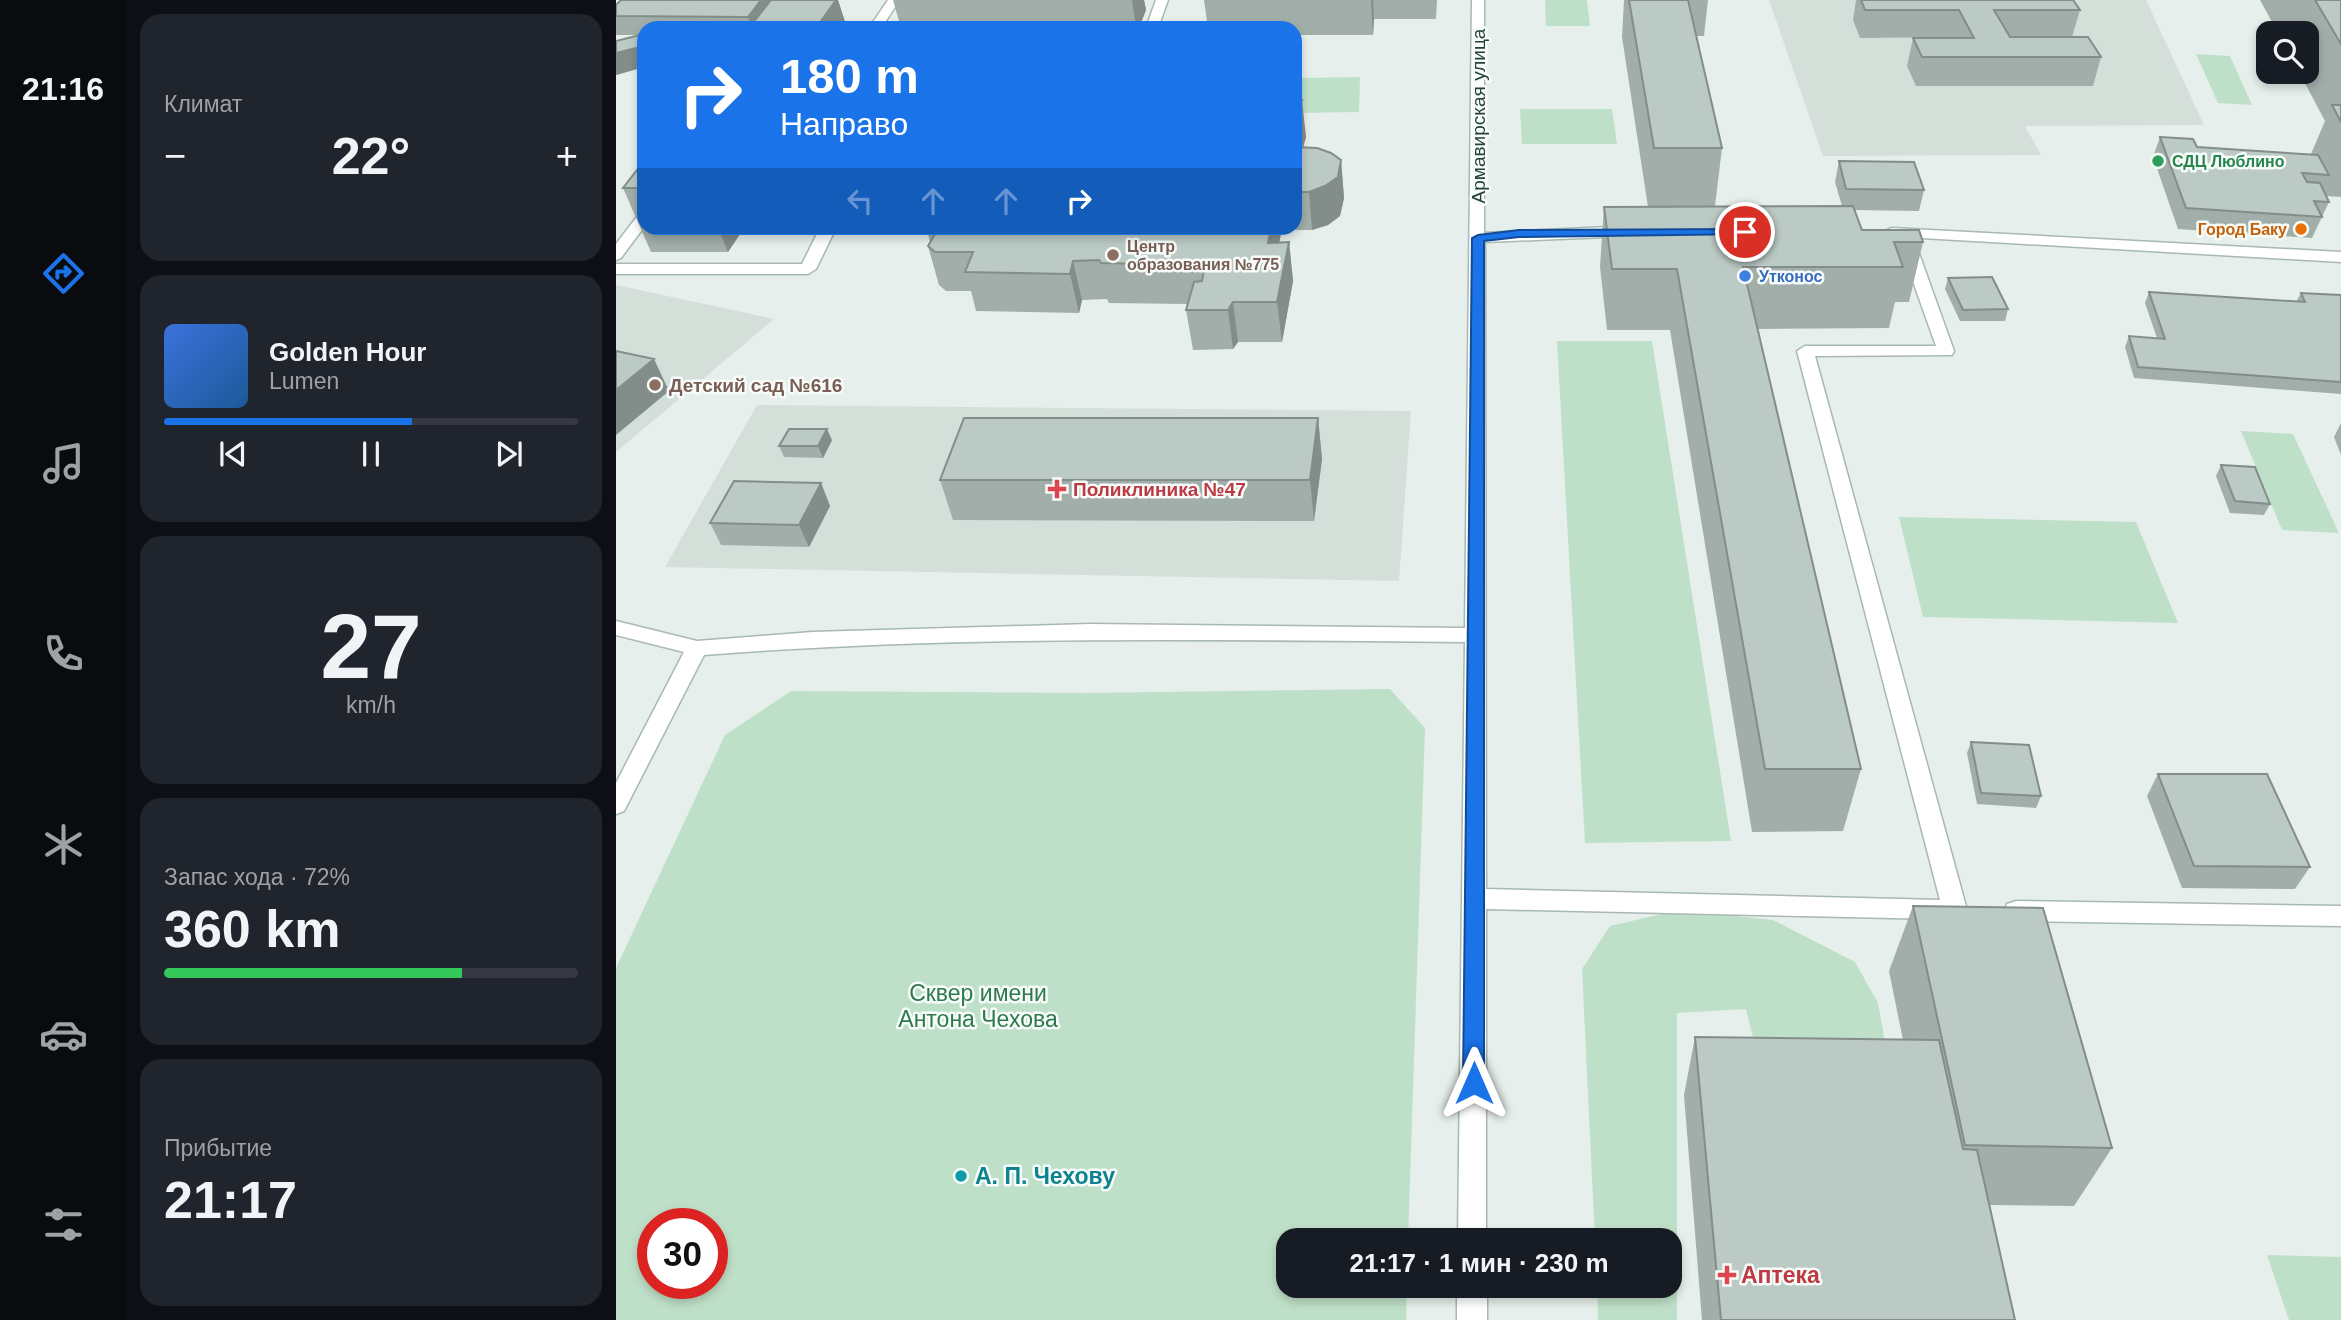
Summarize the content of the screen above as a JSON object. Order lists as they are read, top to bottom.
{
  "streets": {
    "street": ["Армавирская улица"]
  },
  "parks": ["Сквер имени Антона Чехова"],
  "places": {
    "other": [
      "СДЦ Люблино",
      "Город Баку",
      "Центр образования №775",
      "Утконос",
      "Детский сад №616",
      "А. П. Чехову"
    ],
    "health": ["Поликлиника №47", "Аптека"]
  },
  "page": {
    "tabs": "21:16",
    "tile": [
      "Климат",
      ["27", "km/h"],
      ["Запас хода · 72%", "360 km"],
      ["Прибытие", "21:17"]
    ],
    "turn": ["180 m", "Направо"],
    "heat": ["−", "22°", "+"],
    "song": ["Golden Hour", "Lumen"],
    "limit": "30",
    "trip": "21:17 · 1 мин · 230 m"
  }
}
